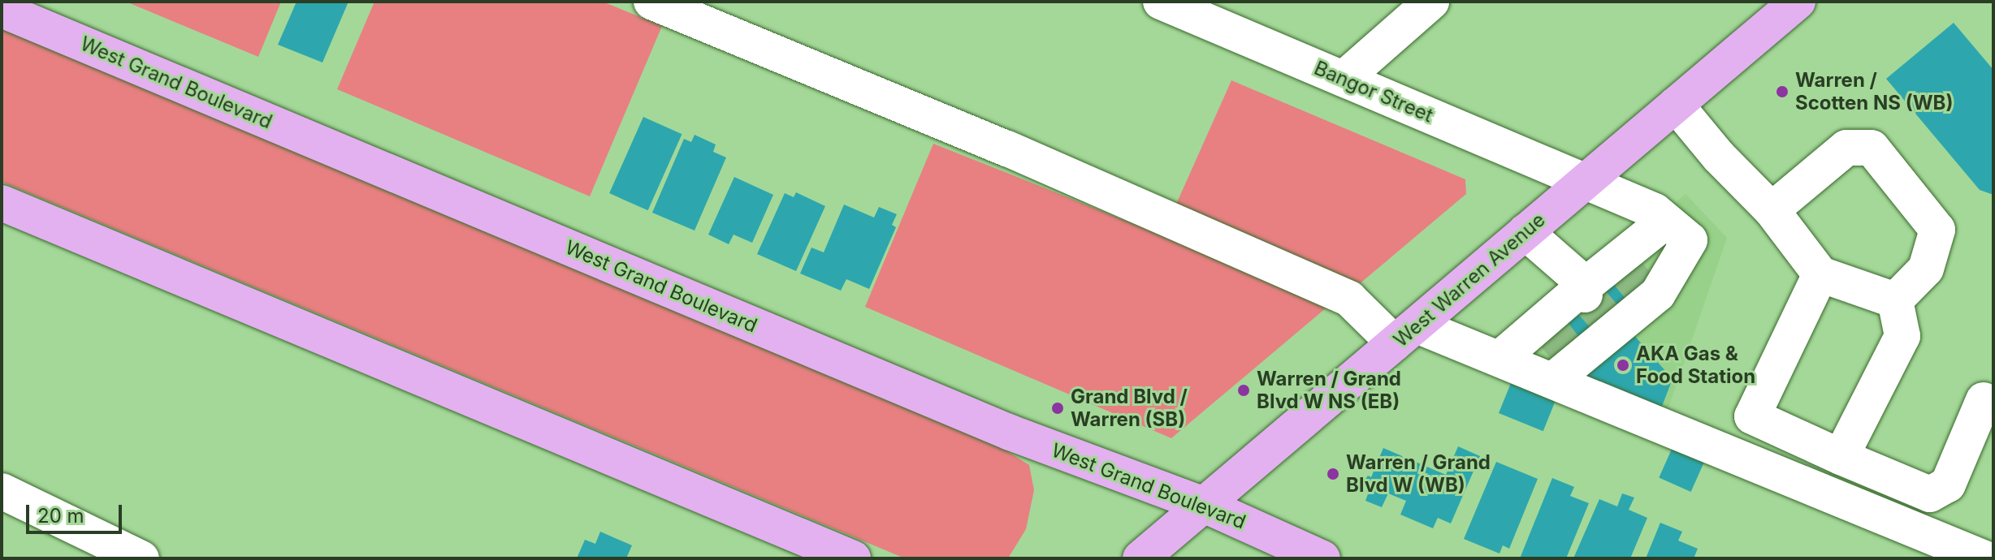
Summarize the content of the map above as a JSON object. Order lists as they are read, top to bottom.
{
  "streets": {
    "main road": ["West Grand Boulevard", "West Warren Avenue"],
    "street": ["Bangor Street"]
  },
  "crossings": [
    ["West Grand Boulevard", "West Warren Avenue"],
    ["Bangor Street", "West Warren Avenue"]
  ],
  "places": [
    "Warren / Scotten NS (WB)",
    "AKA Gas & Food Station",
    "Warren / Grand Blvd W NS (EB)",
    "Grand Blvd / Warren (SB)",
    "Warren / Grand Blvd W (WB)"
  ],
  "scale_bar": "20 m"
}
